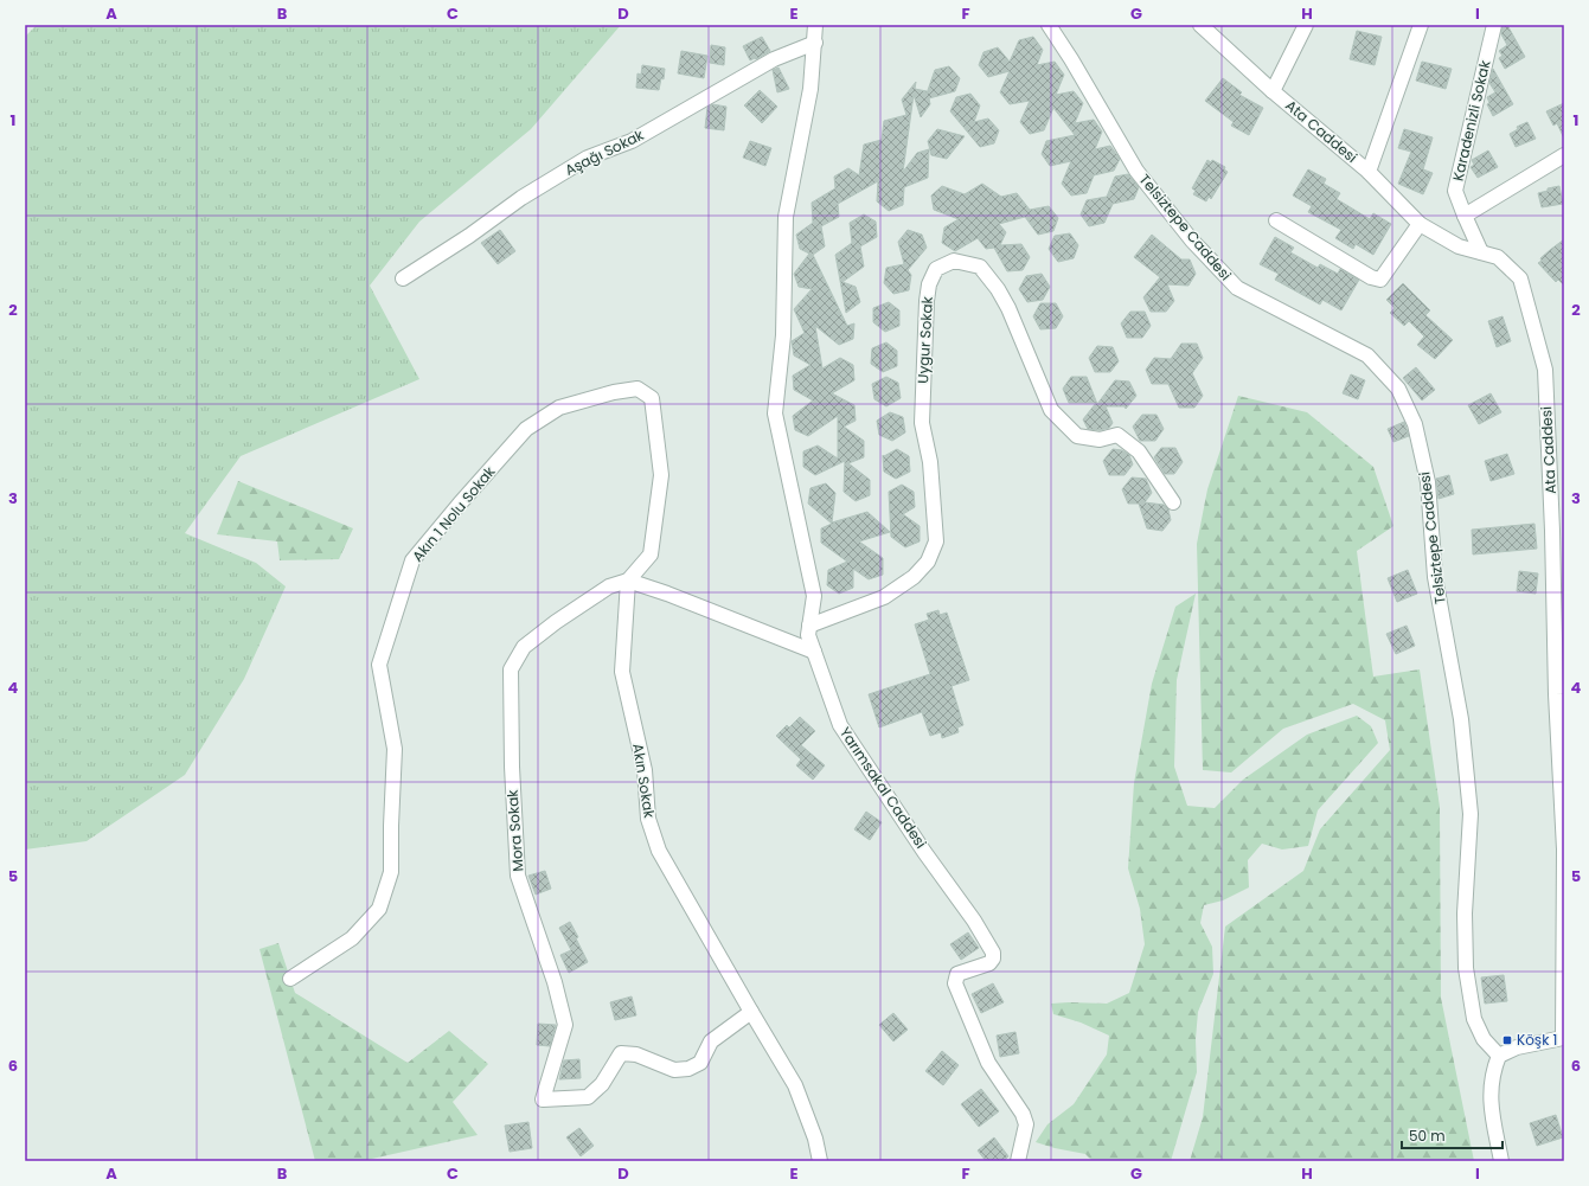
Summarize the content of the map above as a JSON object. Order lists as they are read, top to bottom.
{
  "streets": {
    "street": [
      "Karadenizli Sokak",
      "Ata Caddesi",
      "Aşağı Sokak",
      "Telsiztepe Caddesi",
      "Uygur Sokak",
      "Akın 1 Nolu Sokak",
      "Akın Sokak",
      "Yarımsakal Caddesi",
      "Mora Sokak"
    ]
  },
  "crossings": [
    ["Karadenizli Sokak", "Ata Caddesi"],
    ["Aşağı Sokak", "Yarımsakal Caddesi"],
    ["Uygur Sokak", "Yarımsakal Caddesi"],
    ["Akın 1 Nolu Sokak", "Akın Sokak"],
    ["Akın 1 Nolu Sokak", "Mora Sokak"],
    ["Akın Sokak", "Mora Sokak"]
  ],
  "places": {
    "transit": ["Köşk 1"]
  },
  "scale_bar": "50 m",
  "grid": {
    "columns": [
      "A",
      "B",
      "C",
      "D",
      "E",
      "F",
      "G",
      "H",
      "I"
    ],
    "rows": [
      "1",
      "2",
      "3",
      "4",
      "5",
      "6"
    ]
  }
}
